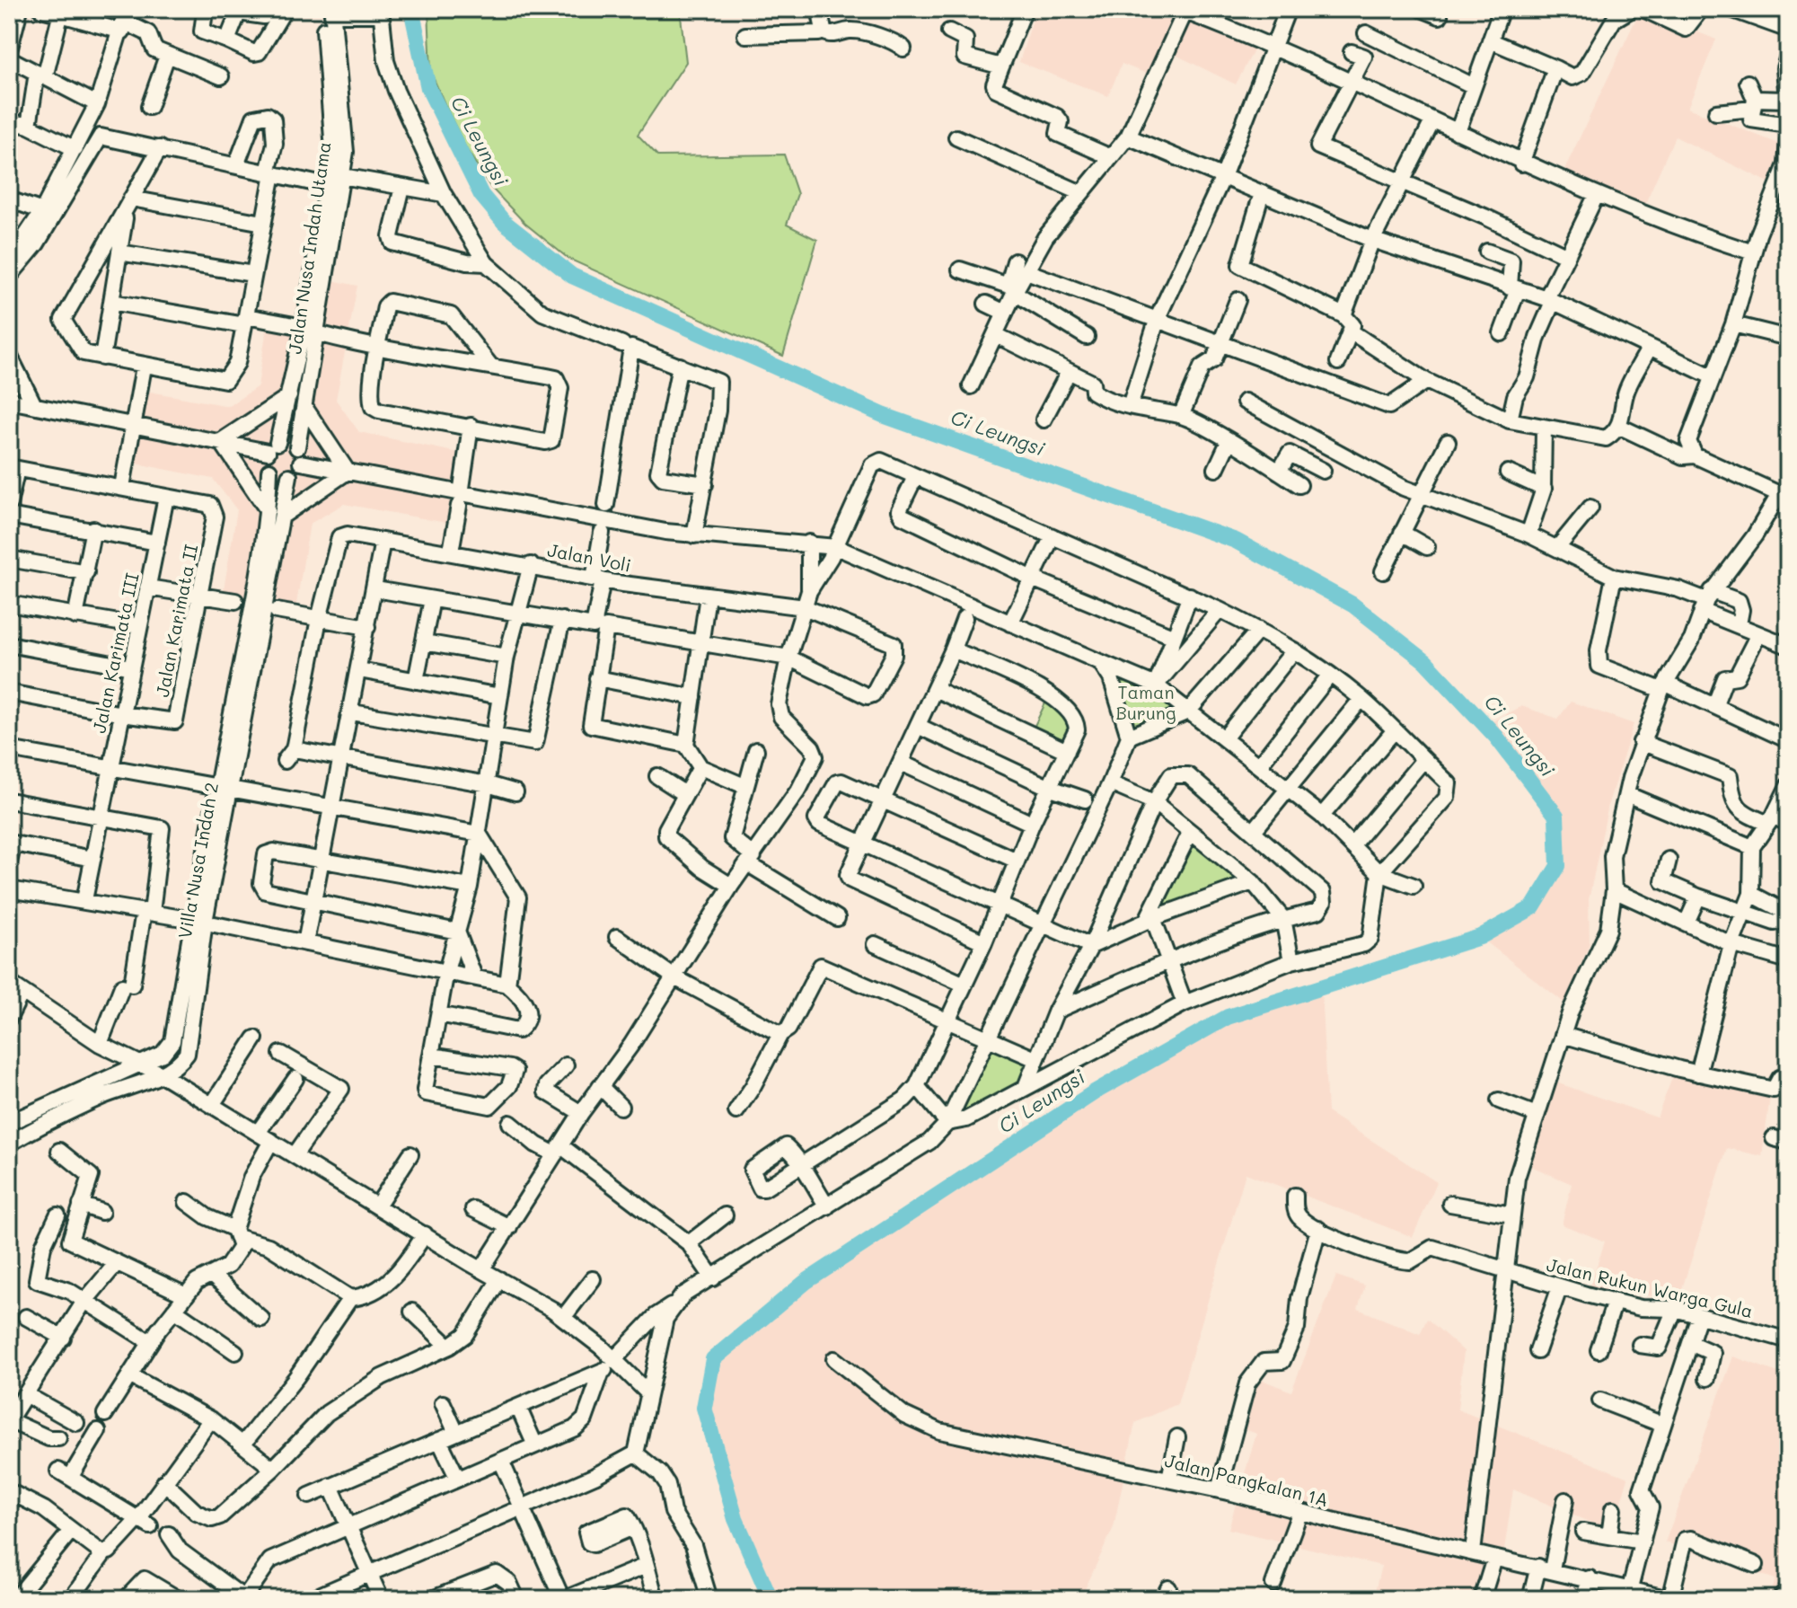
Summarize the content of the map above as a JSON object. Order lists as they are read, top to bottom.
{
  "streets": {
    "street": [
      "Jalan Nusa Indah Utama",
      "Jalan Voli",
      "Jalan Karimata II",
      "Jalan Karimata III",
      "Villa Nusa Indah 2",
      "Jalan Rukun Warga Gula",
      "Jalan Pangkalan 1A"
    ]
  },
  "crossings": [
    ["Jalan Nusa Indah Utama", "Villa Nusa Indah 2"],
    ["Jalan Karimata II", "Jalan Karimata III"]
  ],
  "water": ["Ci Leungsi"],
  "parks": ["Taman Burung"]
}
